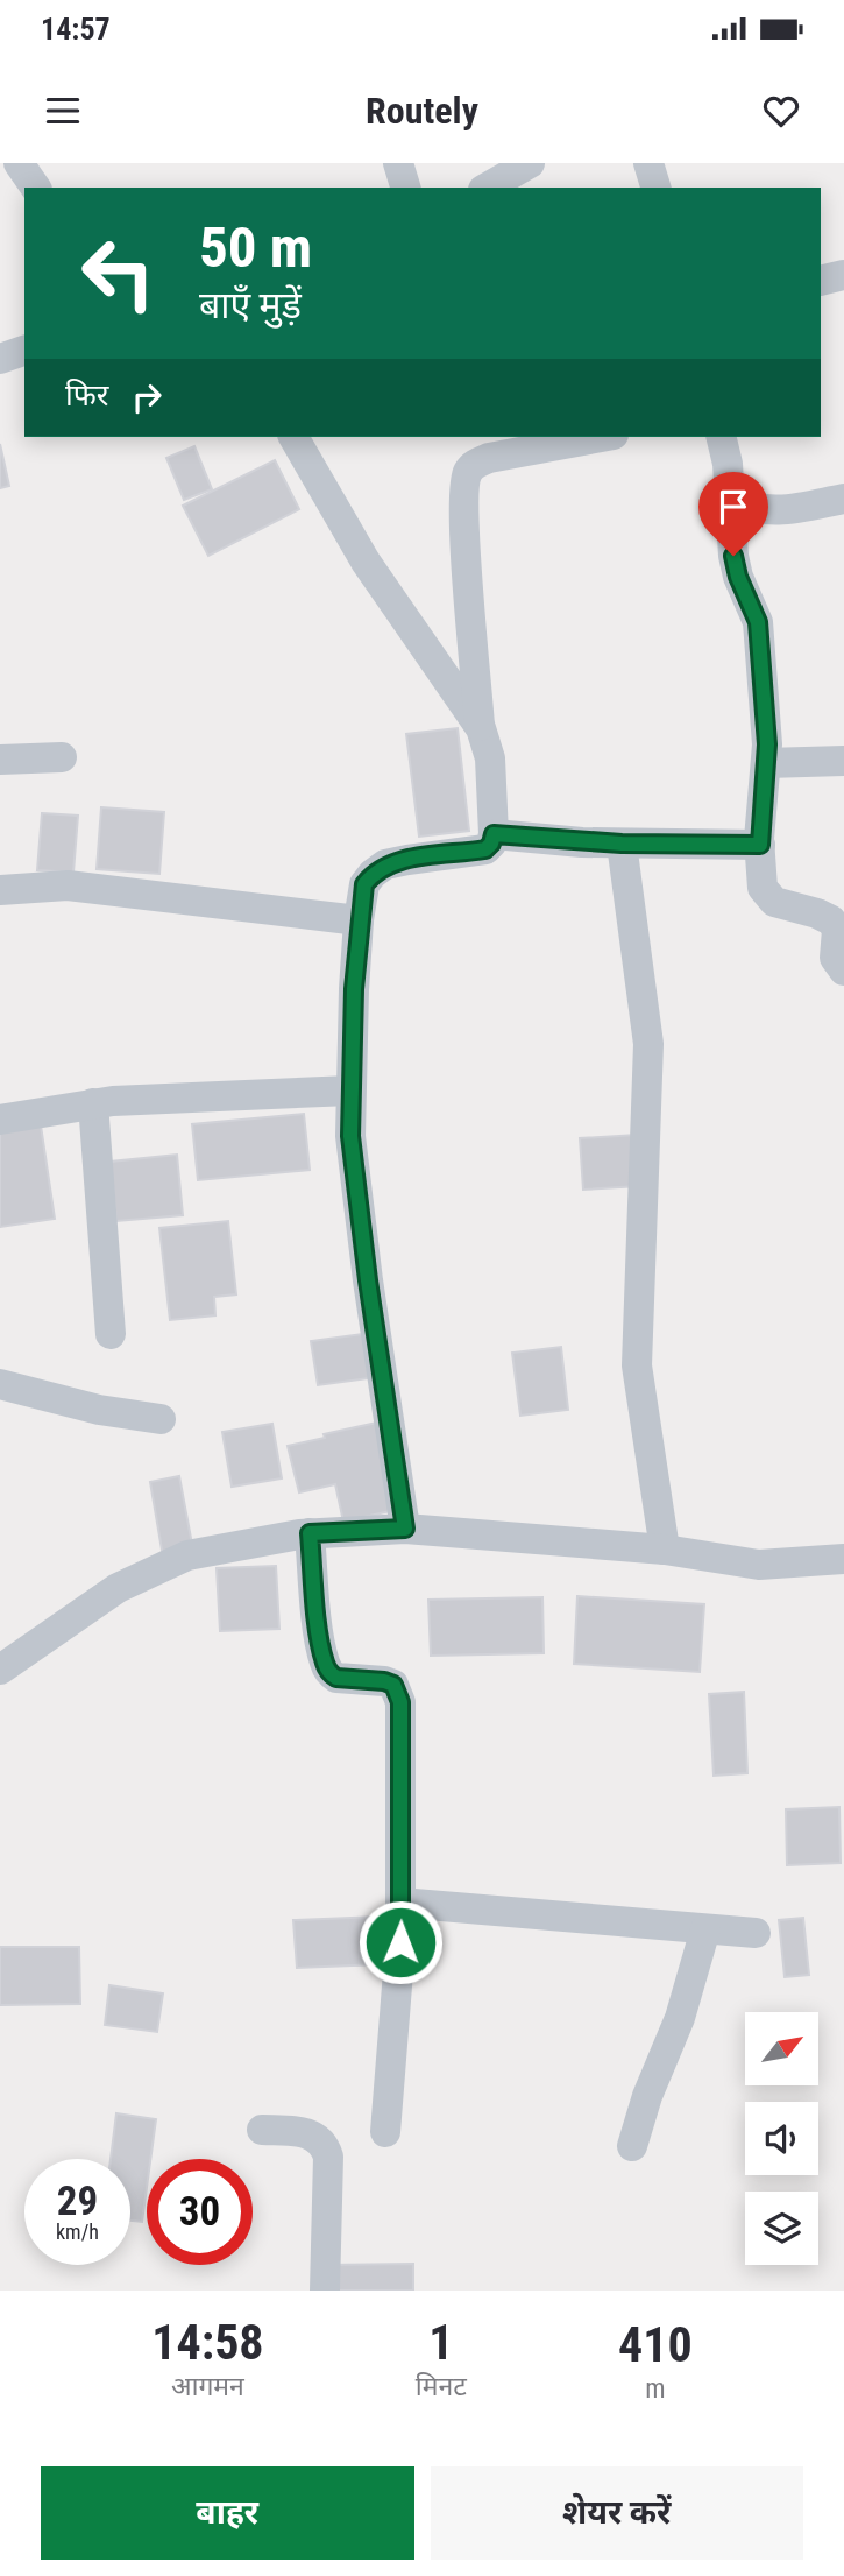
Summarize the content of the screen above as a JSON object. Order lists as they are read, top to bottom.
{
  "north": "top right",
  "page": {
    "status": "14:57",
    "header": "Routely",
    "turn": ["50 m", "बाएँ मुड़ें"],
    "then": "फिर",
    "speed": "29 km/h",
    "limit": "30",
    "eta": [
      "14:58",
      "आगमन",
      "1",
      "मिनट",
      "410",
      "m"
    ],
    "buttons": ["बाहर", "शेयर करें"]
  }
}
